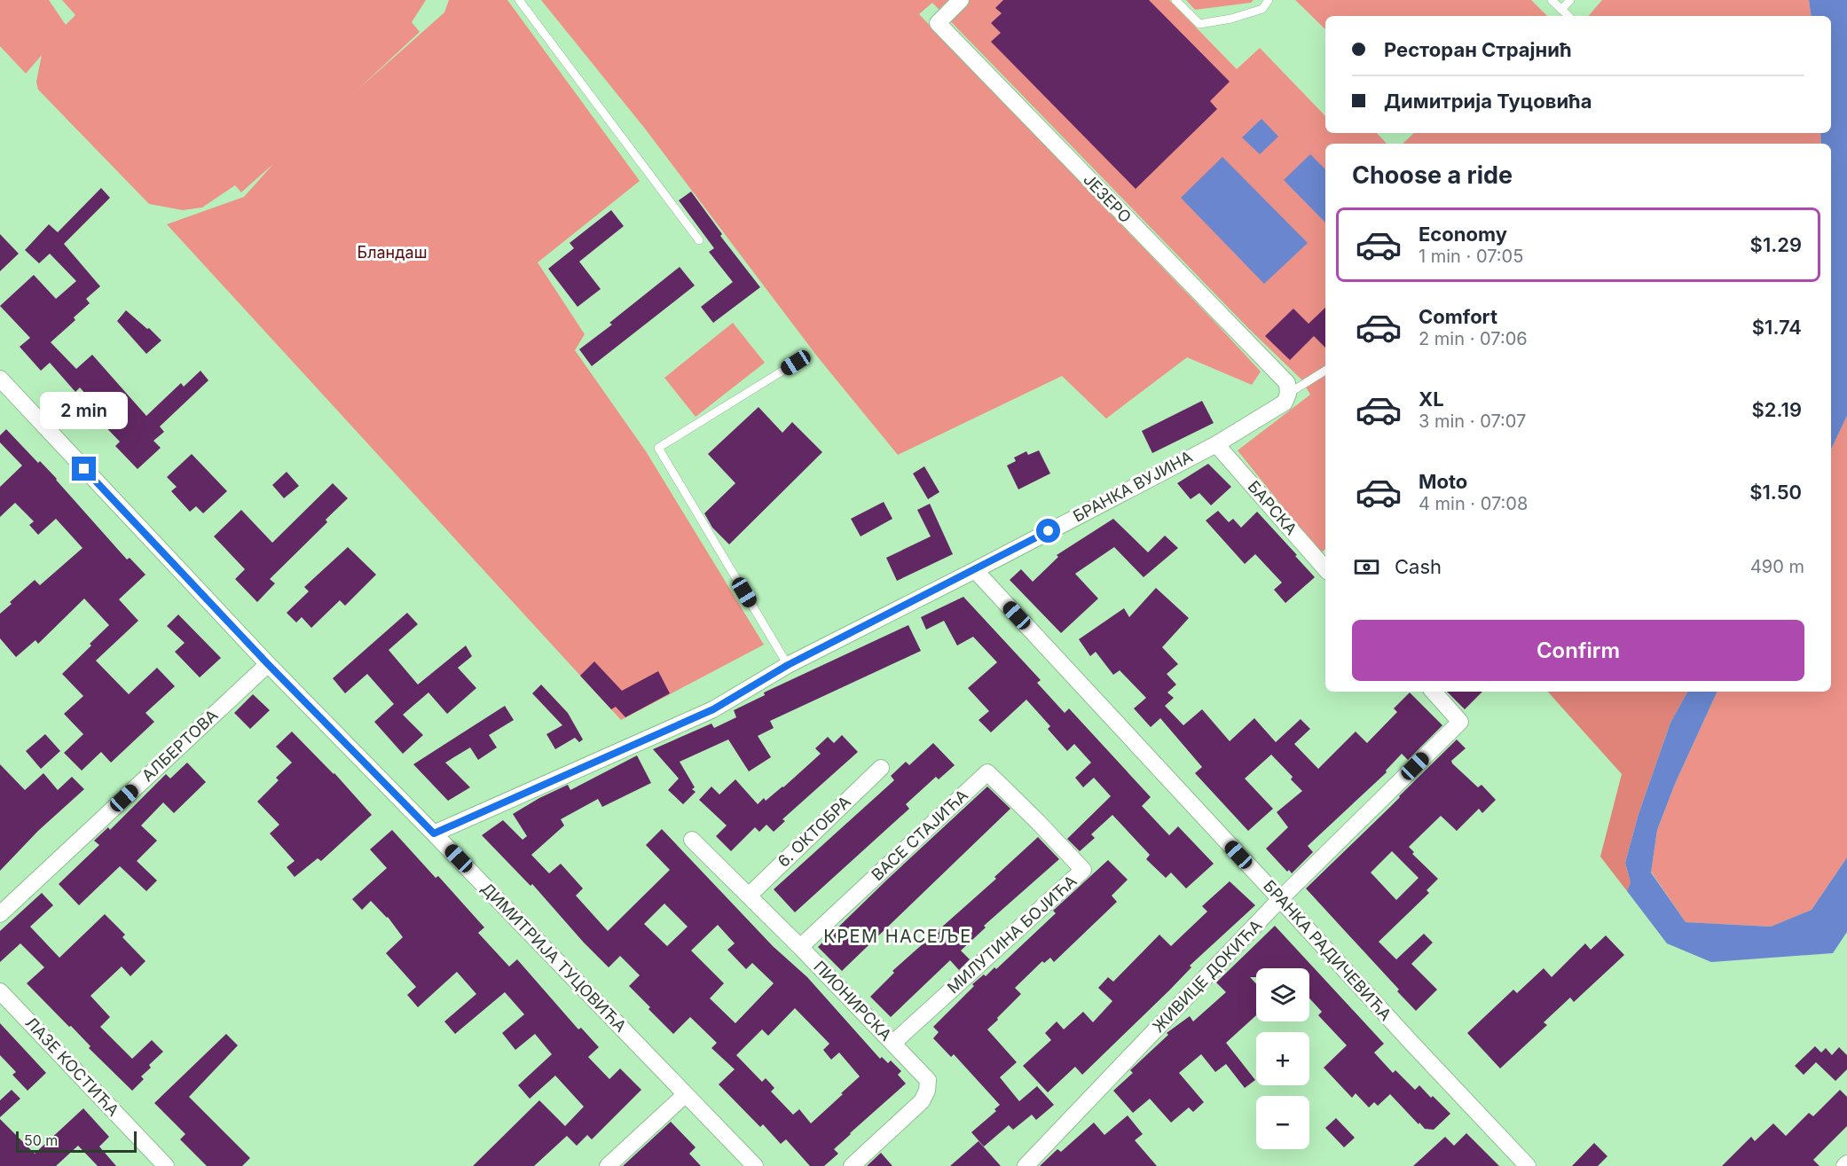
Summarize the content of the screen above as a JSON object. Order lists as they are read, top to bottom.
{
  "streets": {
    "street": [
      "ЈЕЗЕРО",
      "БРАНКА ВУЈИНА",
      "БАРСКА",
      "АЛБЕРТОВА",
      "6. ОКТОБРА",
      "ВАСЕ СТАЈИЋА",
      "МИЛУТИНА БОЈИЋА",
      "БРАНКА РАДИЧЕВИЋА",
      "ДИМИТРИЈА ТУЦОВИЋА",
      "ЖИВИЦЕ ДОКИЋА",
      "ПИОНИРСКА",
      "ЛАЗЕ КОСТИЋА"
    ]
  },
  "crossings": [
    ["ЈЕЗЕРО", "БРАНКА ВУЈИНА"],
    ["БРАНКА ВУЈИНА", "БАРСКА"],
    ["БРАНКА ВУЈИНА", "БРАНКА РАДИЧЕВИЋА"],
    ["БРАНКА ВУЈИНА", "ДИМИТРИЈА ТУЦОВИЋА"],
    ["АЛБЕРТОВА", "ДИМИТРИЈА ТУЦОВИЋА"],
    ["6. ОКТОБРА", "ПИОНИРСКА"],
    ["ВАСЕ СТАЈИЋА", "МИЛУТИНА БОЈИЋА"],
    ["ВАСЕ СТАЈИЋА", "ПИОНИРСКА"],
    ["МИЛУТИНА БОЈИЋА", "ПИОНИРСКА"],
    ["БРАНКА РАДИЧЕВИЋА", "ЖИВИЦЕ ДОКИЋА"]
  ],
  "districts": ["КРЕМ НАСЕЉЕ"],
  "parks": ["Бландаш"],
  "scale_bar": "50 m",
  "page": {
    "banner": ["Ресторан Страјнић", "Димитрија Туцовића"],
    "heading": "Choose a ride",
    "list": [
      {
        "name": "Economy",
        "note": "1 min · 07:05",
        "value": "$1.29"
      },
      {
        "name": "Comfort",
        "note": "2 min · 07:06",
        "value": "$1.74"
      },
      {
        "name": "XL",
        "note": "3 min · 07:07",
        "value": "$2.19"
      },
      {
        "name": "Moto",
        "note": "4 min · 07:08",
        "value": "$1.50"
      }
    ],
    "bubble": "2 min",
    "pay": ["Cash", "490 m"],
    "buttons": "Confirm",
    "map_buttons": ["+", "−"],
    "scale": "50 m"
  }
}
